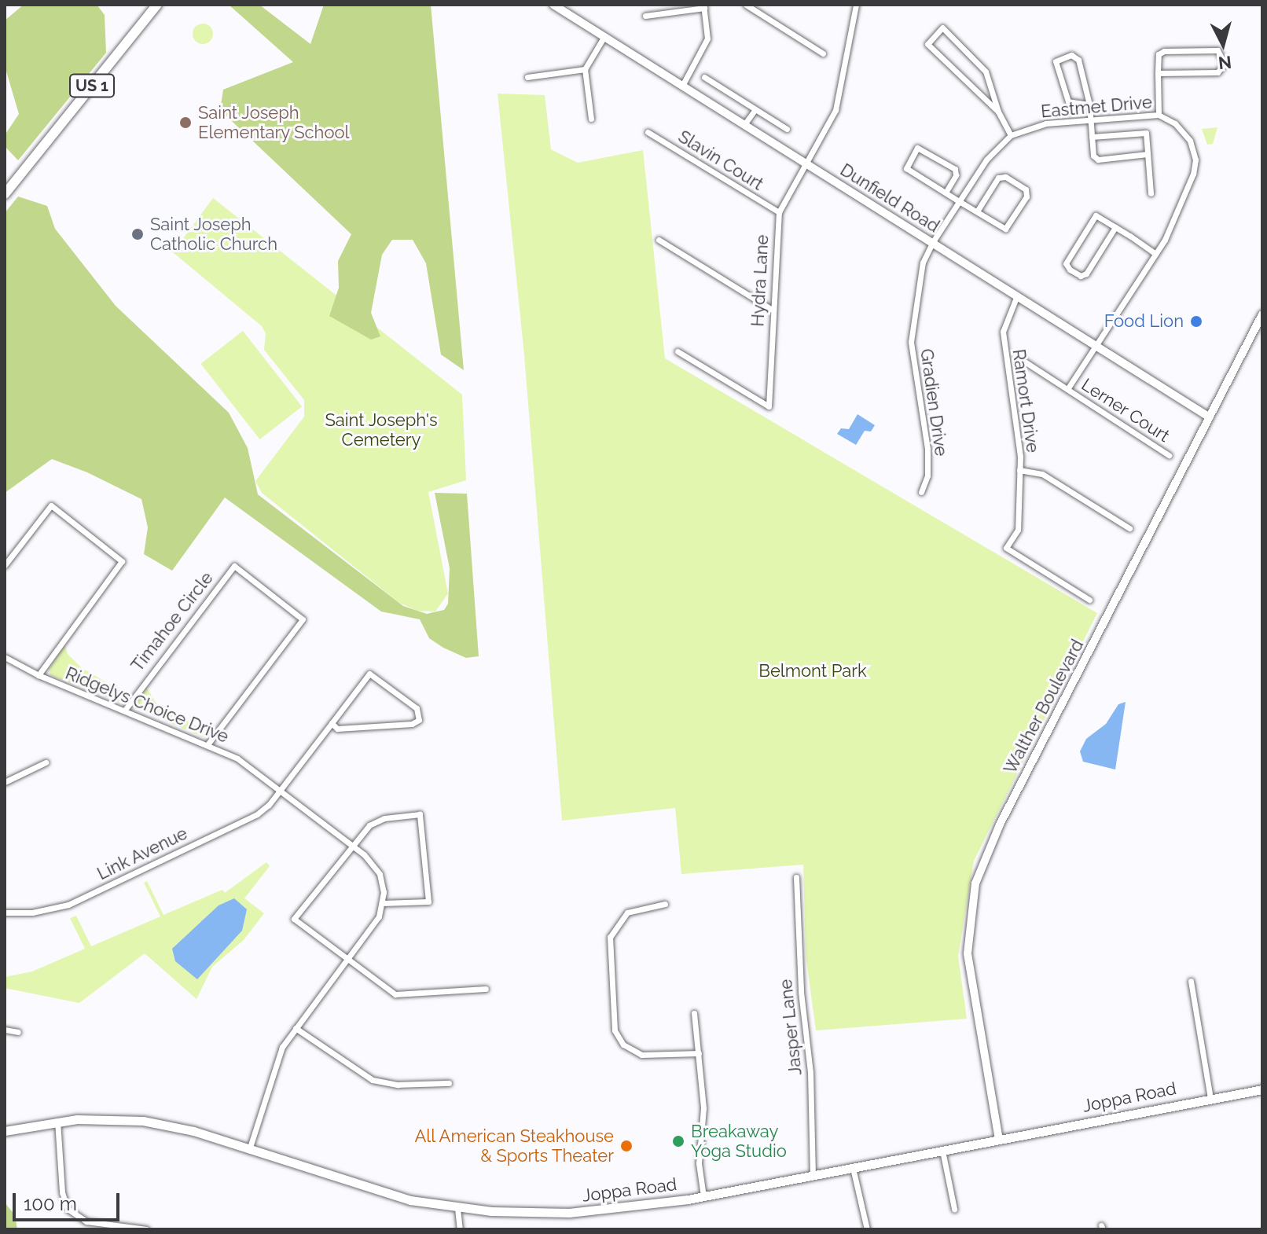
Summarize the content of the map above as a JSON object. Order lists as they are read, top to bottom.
{
  "streets": {
    "highway": ["US 1"],
    "main road": ["Dunfield Road", "Walther Boulevard", "Joppa Road"],
    "street": [
      "Eastmet Drive",
      "Slavin Court",
      "Hydra Lane",
      "Ramort Drive",
      "Gradien Drive",
      "Lerner Court",
      "Timahoe Circle",
      "Ridgelys Choice Drive",
      "Link Avenue",
      "Jasper Lane"
    ]
  },
  "crossings": [
    ["Eastmet Drive", "Dunfield Road"],
    ["Eastmet Drive", "Gradien Drive"],
    ["Eastmet Drive", "Lerner Court"],
    ["Slavin Court", "Hydra Lane"],
    ["Dunfield Road", "Hydra Lane"],
    ["Dunfield Road", "Ramort Drive"],
    ["Dunfield Road", "Gradien Drive"],
    ["Dunfield Road", "Lerner Court"],
    ["Dunfield Road", "Walther Boulevard"],
    ["Timahoe Circle", "Ridgelys Choice Drive"],
    ["Ridgelys Choice Drive", "Link Avenue"],
    ["Walther Boulevard", "Joppa Road"],
    ["Jasper Lane", "Joppa Road"]
  ],
  "parks": ["Saint Joseph's Cemetery", "Belmont Park"],
  "places": [
    "Saint Joseph Elementary School",
    "Saint Joseph Catholic Church",
    "Food Lion",
    "Breakaway Yoga Studio",
    "All American Steakhouse & Sports Theater"
  ],
  "scale_bar": "100 m",
  "north": "bottom"
}
